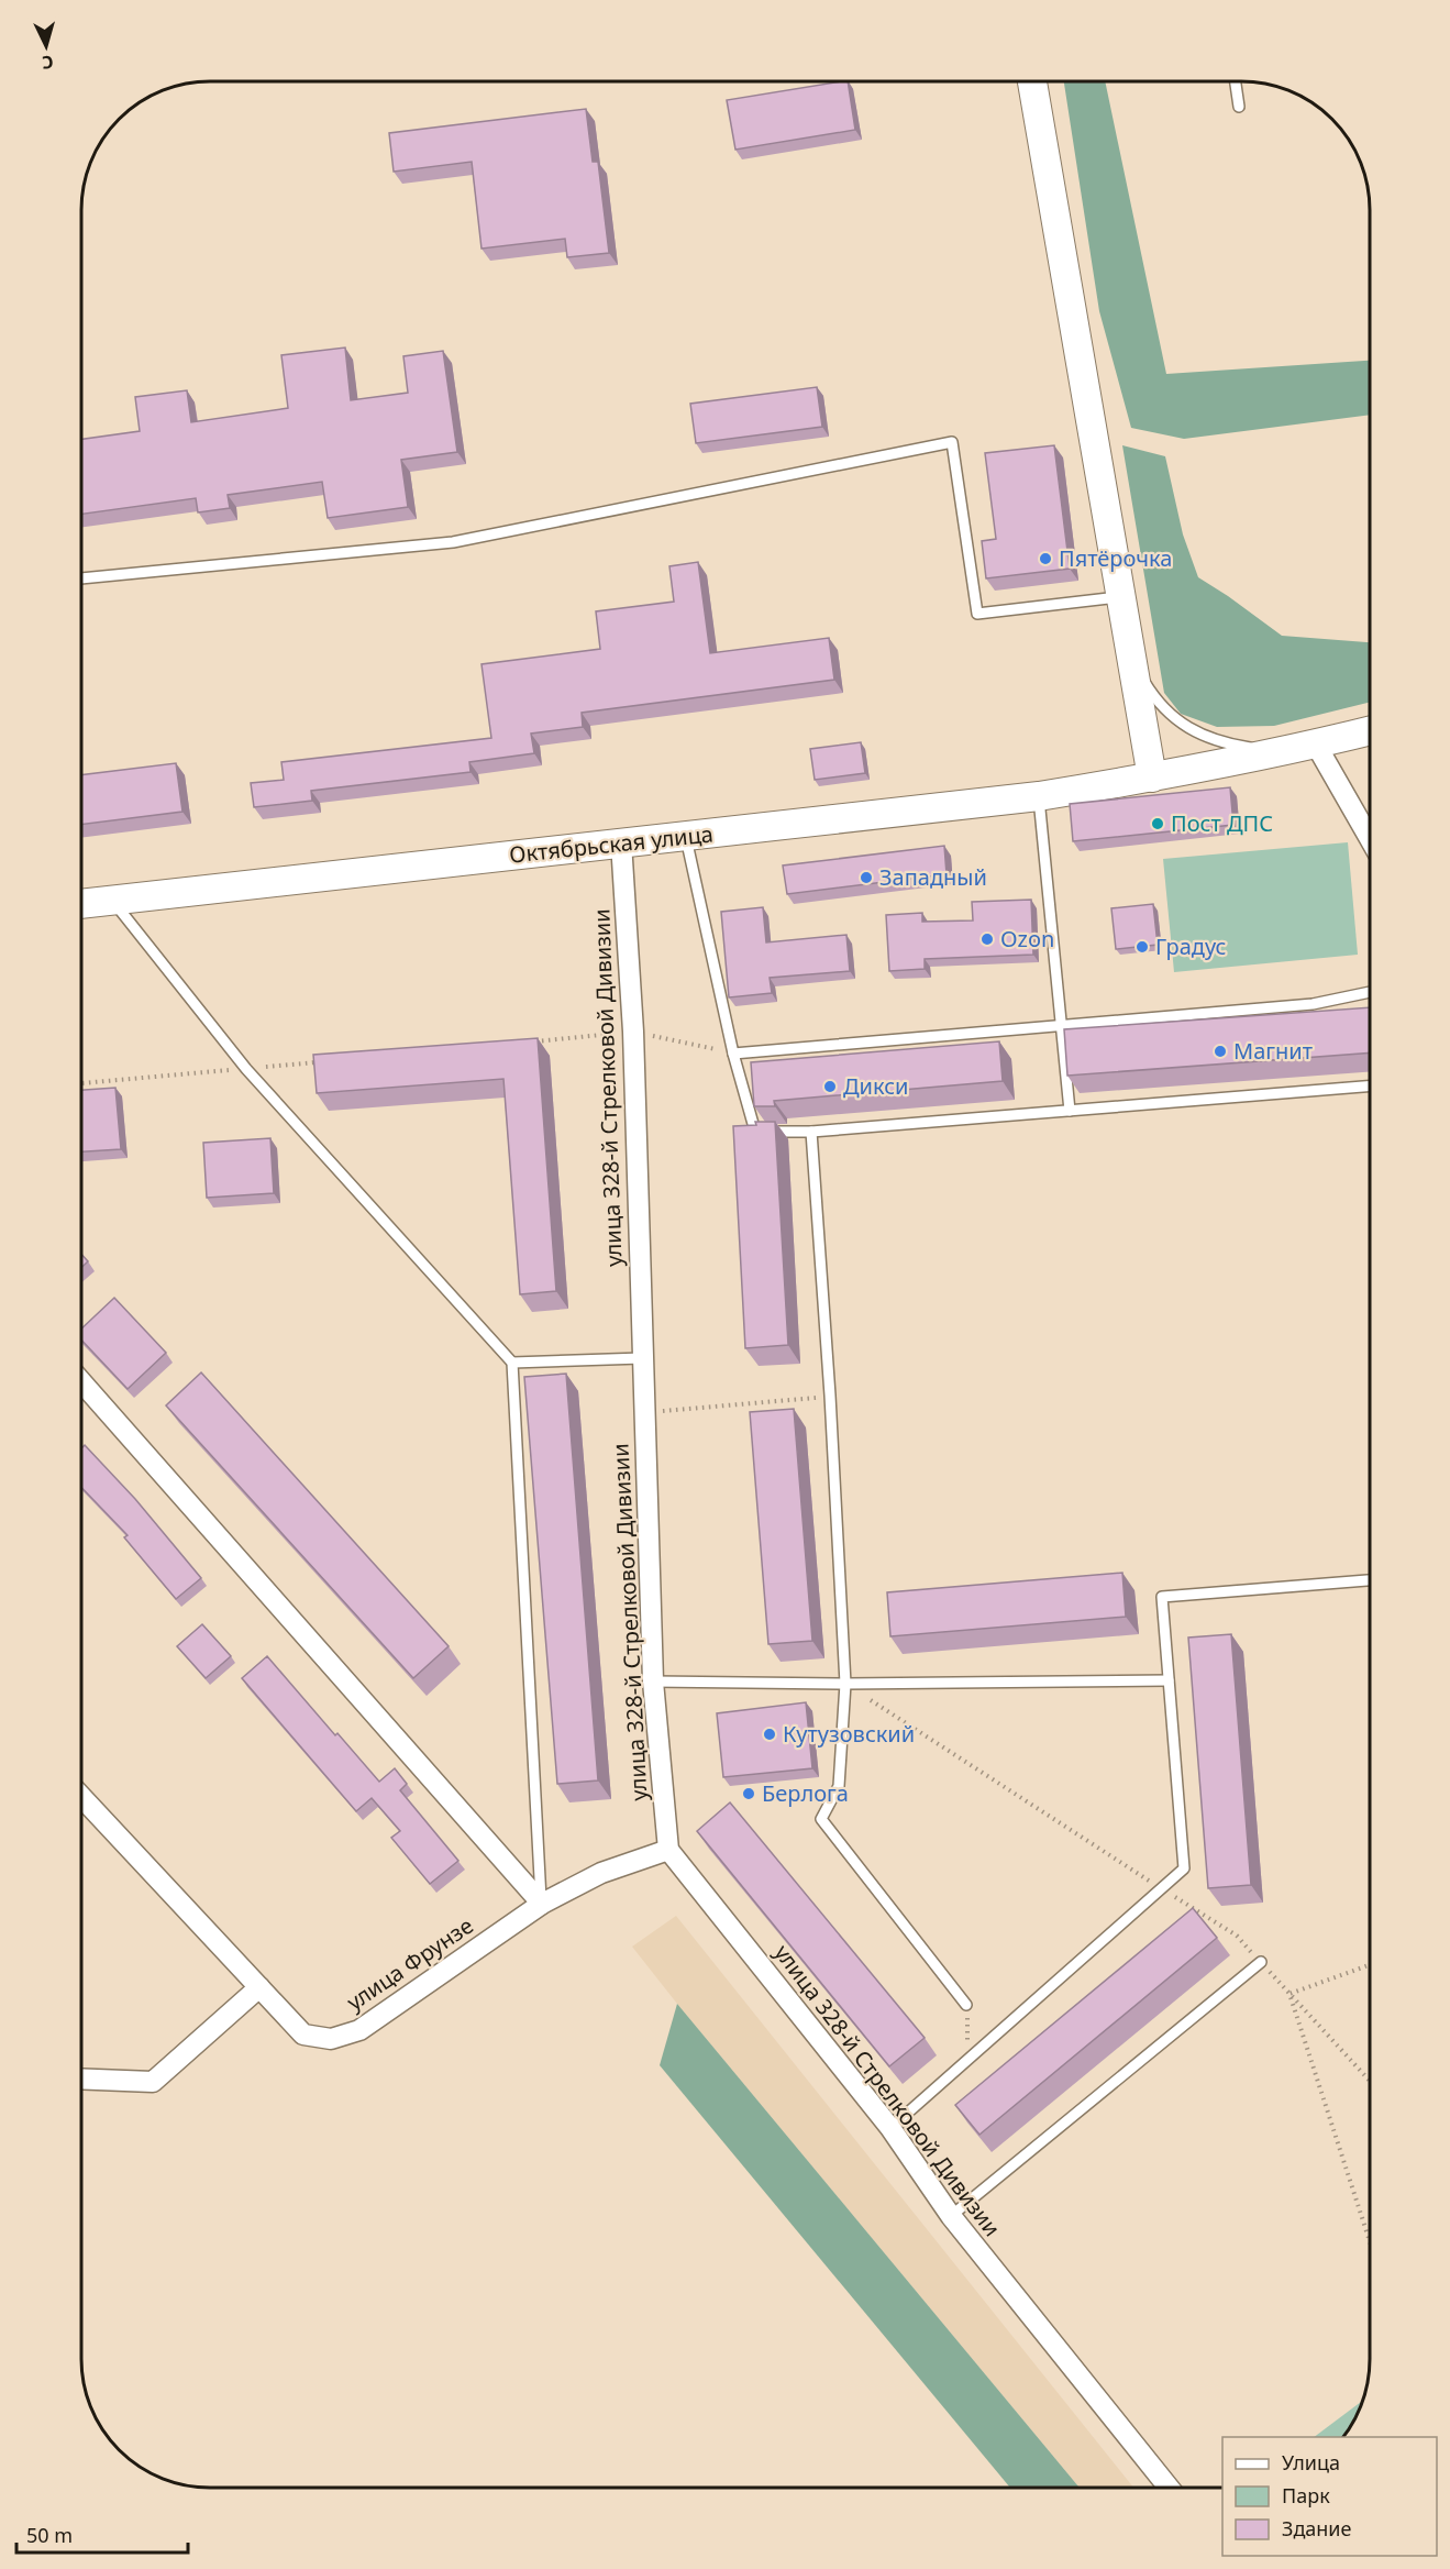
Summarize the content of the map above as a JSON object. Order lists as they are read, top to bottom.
{
  "streets": {
    "main road": ["Октябрьская улица"],
    "street": ["улица 328-й Стрелковой Дивизии", "улица Фрунзе"]
  },
  "crossings": [
    ["Октябрьская улица", "улица 328-й Стрелковой Дивизии"],
    ["улица 328-й Стрелковой Дивизии", "улица Фрунзе"]
  ],
  "places": [
    "Пятёрочка",
    "Пост ДПС",
    "Западный",
    "Ozon",
    "Градус",
    "Магнит",
    "Дикси",
    "Кутузовский",
    "Берлога"
  ],
  "legend": ["Улица", "Парк", "Здание"],
  "scale_bar": "50 m",
  "north": "bottom"
}
